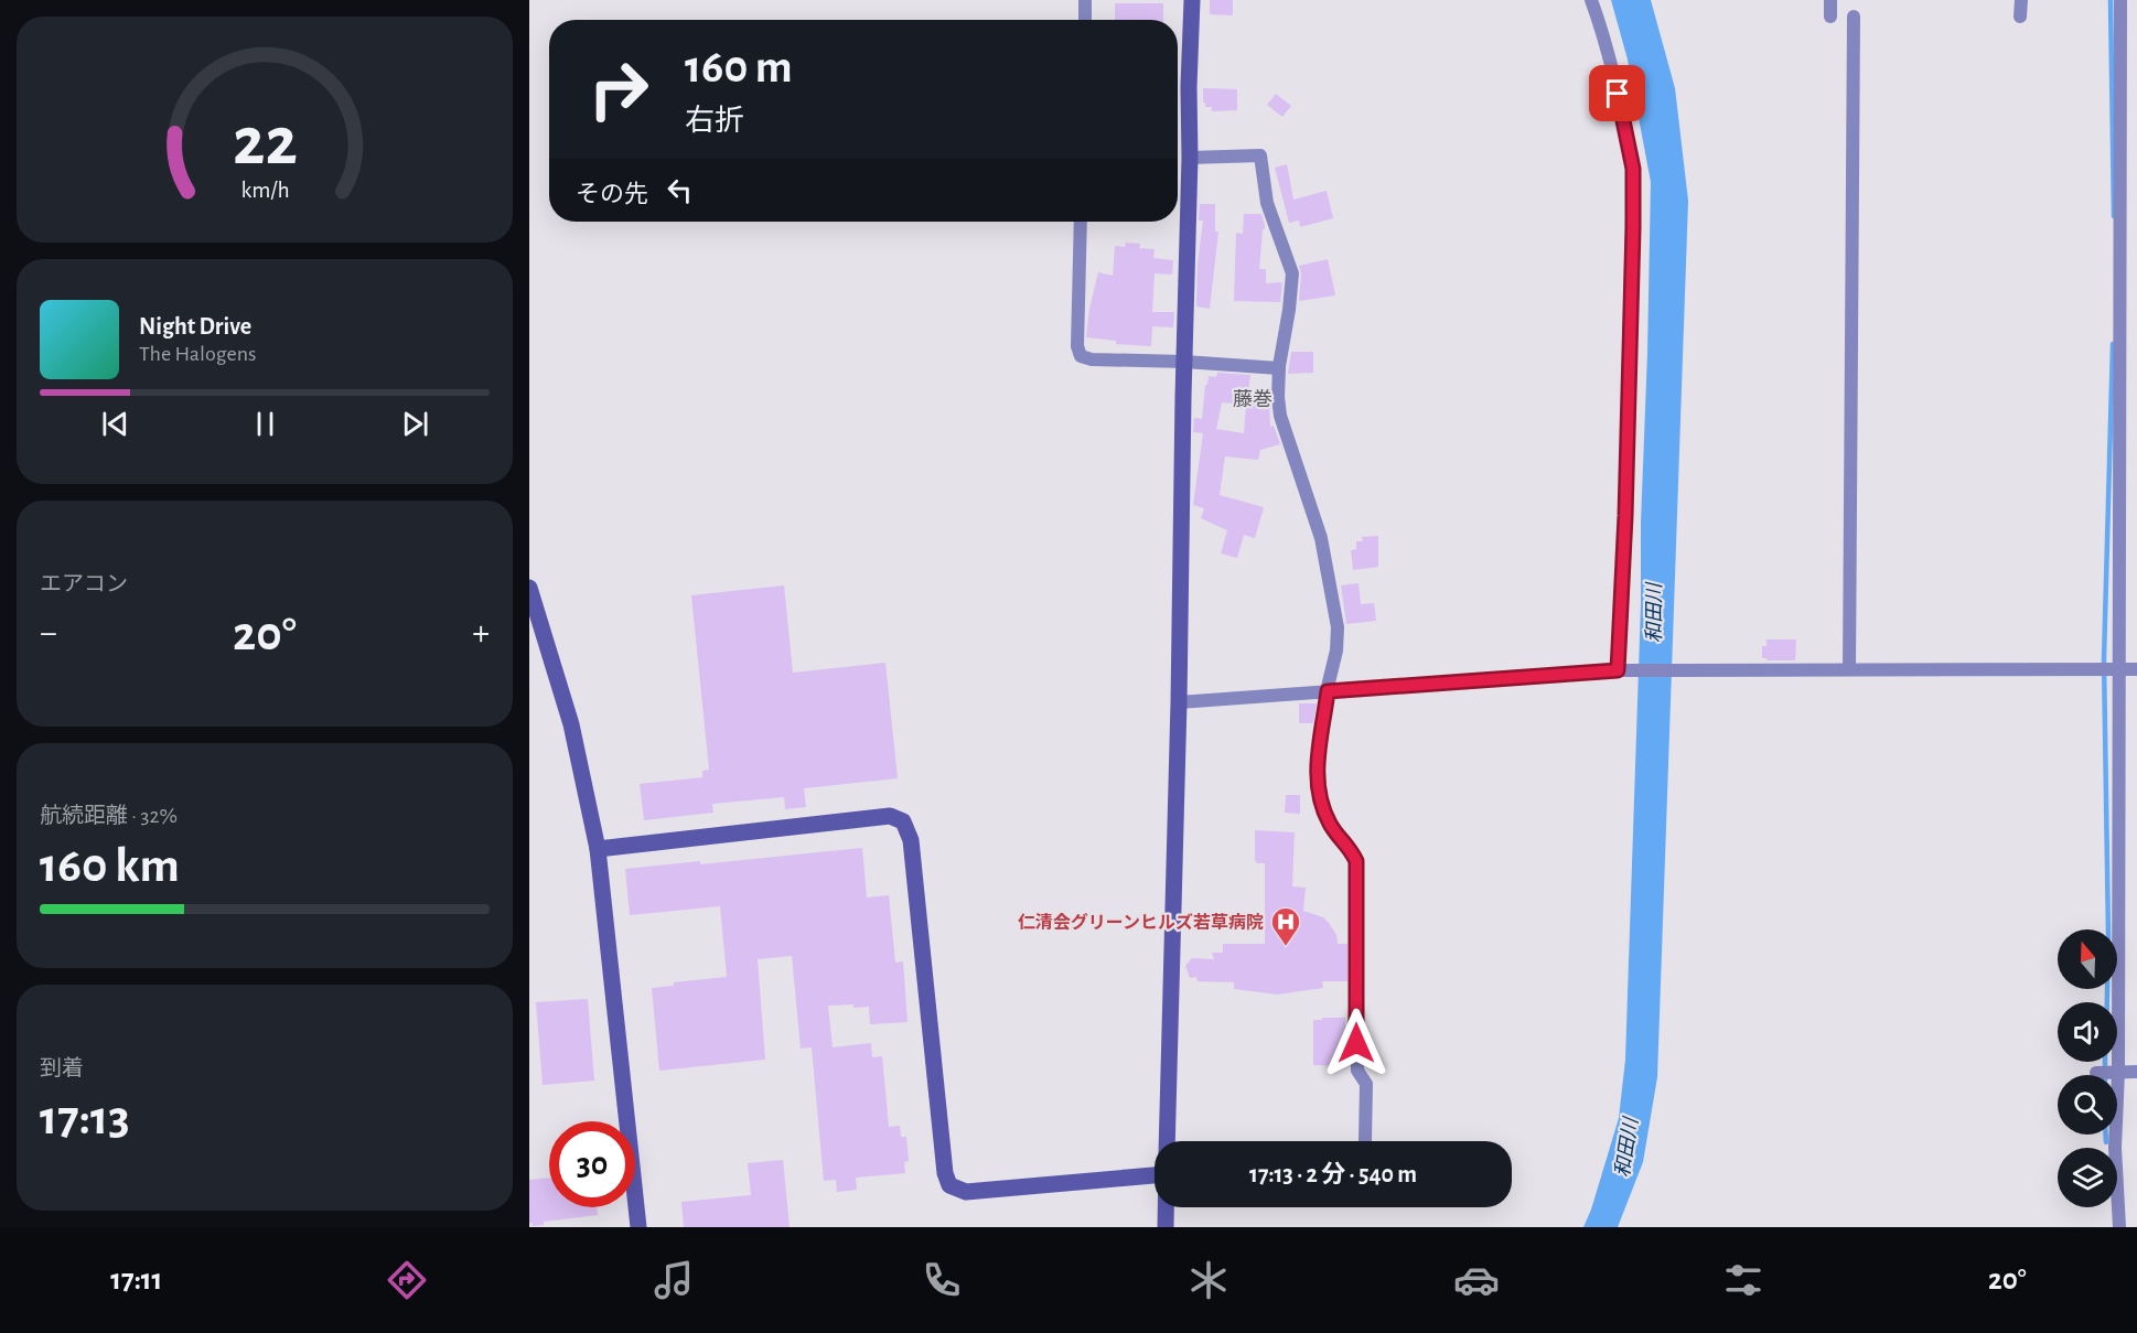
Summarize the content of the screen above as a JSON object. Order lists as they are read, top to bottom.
{
  "districts": ["藤巻"],
  "water": ["和田川"],
  "places": {
    "hospital": ["仁清会グリーンヒルズ若草病院"]
  },
  "north": "top",
  "page": {
    "turn": ["160 m", "右折"],
    "then": "その先",
    "song": ["Night Drive", "The Halogens"],
    "tile": [
      "エアコン",
      ["航続距離 · 32%", "160 km"],
      ["到着", "17:13"]
    ],
    "heat": ["−", "20°", "+"],
    "limit": "30",
    "trip": "17:13 · 2 分 · 540 m",
    "tabs": ["17:11", "20°"],
    "gauge": ["22", "km/h"]
  }
}
